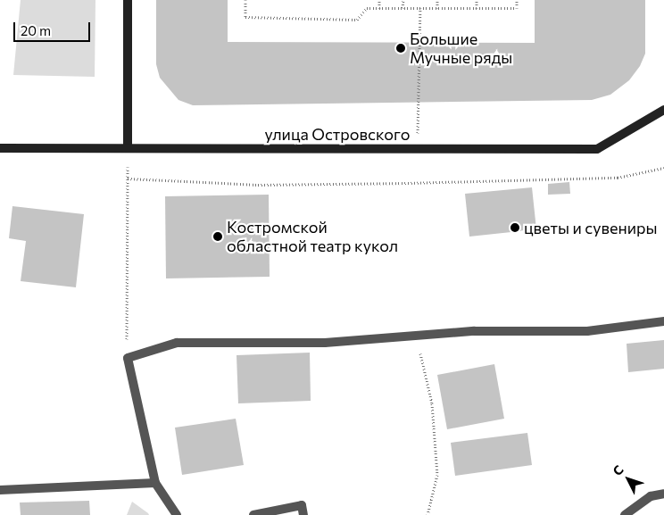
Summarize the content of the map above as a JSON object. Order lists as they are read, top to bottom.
{
  "streets": {
    "street": ["улица Островского"]
  },
  "places": ["Большие Мучные ряды", "цветы и сувениры", "Костромской областной театр кукол"],
  "scale_bar": "20 m",
  "north": "top left"
}
